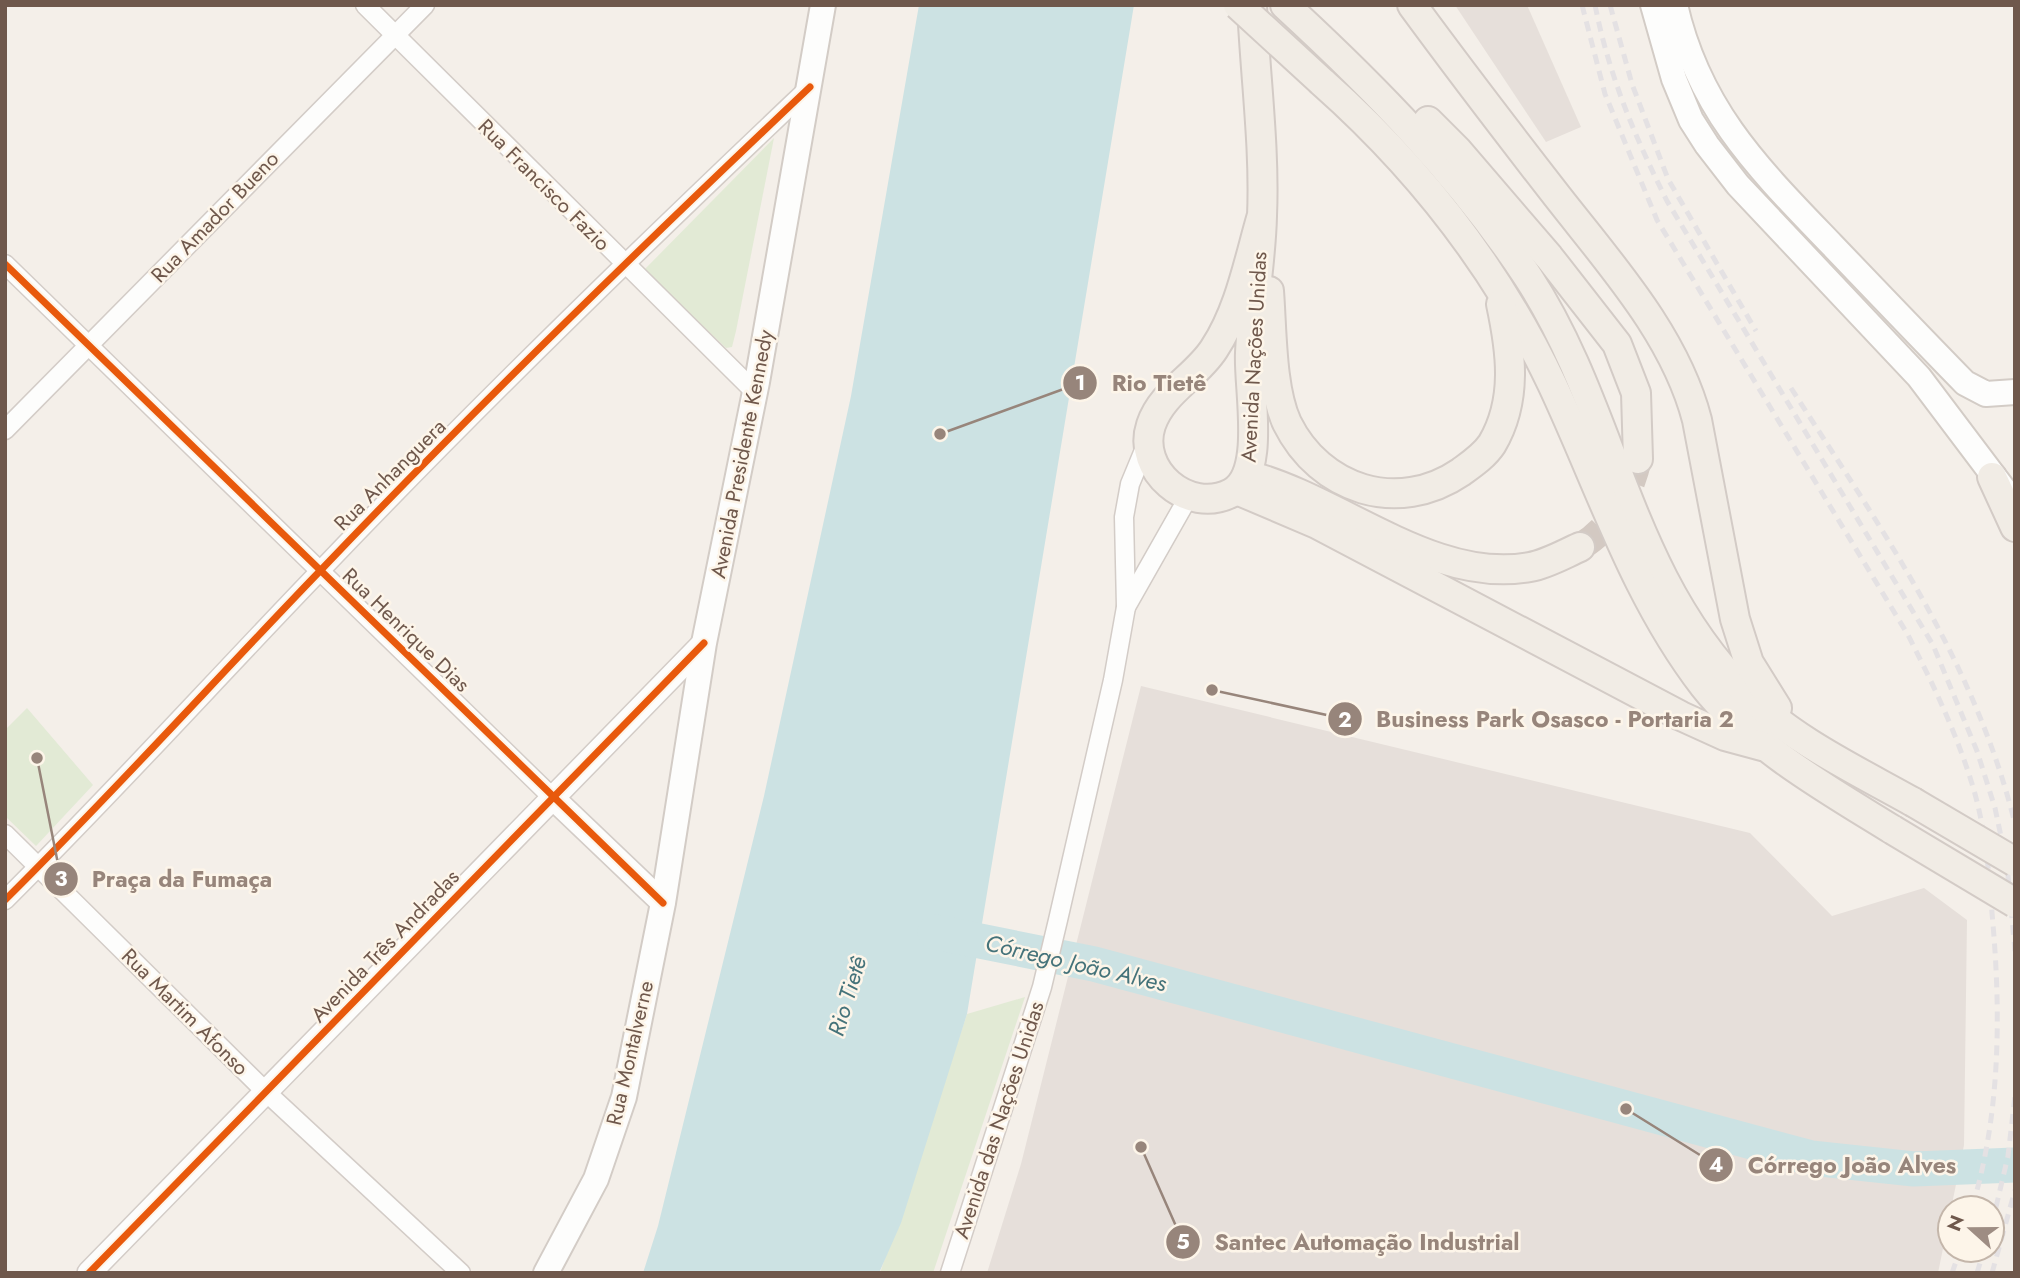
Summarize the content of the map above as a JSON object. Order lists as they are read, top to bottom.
{
  "streets": {
    "main road": ["Avenida Nações Unidas", "Avenida Presidente Kennedy", "Rua Montalverne"],
    "street": [
      "Rua Francisco Fazio",
      "Rua Amador Bueno",
      "Rua Anhanguera",
      "Rua Henrique Dias",
      "Avenida Três Andradas",
      "Rua Martim Afonso",
      "Avenida das Nações Unidas"
    ]
  },
  "crossings": [
    ["Rua Francisco Fazio", "Rua Amador Bueno"],
    ["Rua Francisco Fazio", "Avenida Presidente Kennedy"],
    ["Rua Francisco Fazio", "Rua Anhanguera"],
    ["Rua Amador Bueno", "Rua Henrique Dias"],
    ["Avenida Presidente Kennedy", "Rua Anhanguera"],
    ["Avenida Presidente Kennedy", "Rua Henrique Dias"],
    ["Avenida Presidente Kennedy", "Avenida Três Andradas"],
    ["Avenida Presidente Kennedy", "Rua Montalverne"],
    ["Rua Anhanguera", "Rua Henrique Dias"],
    ["Rua Anhanguera", "Rua Martim Afonso"],
    ["Rua Henrique Dias", "Avenida Três Andradas"],
    ["Rua Henrique Dias", "Rua Montalverne"],
    ["Avenida Três Andradas", "Rua Martim Afonso"]
  ],
  "water": ["Córrego João Alves", "Rio Tietê"],
  "places": [
    "Rio Tietê",
    "Business Park Osasco - Portaria 2",
    "Praça da Fumaça",
    "Córrego João Alves",
    "Santec Automação Industrial"
  ],
  "north": "left"
}
